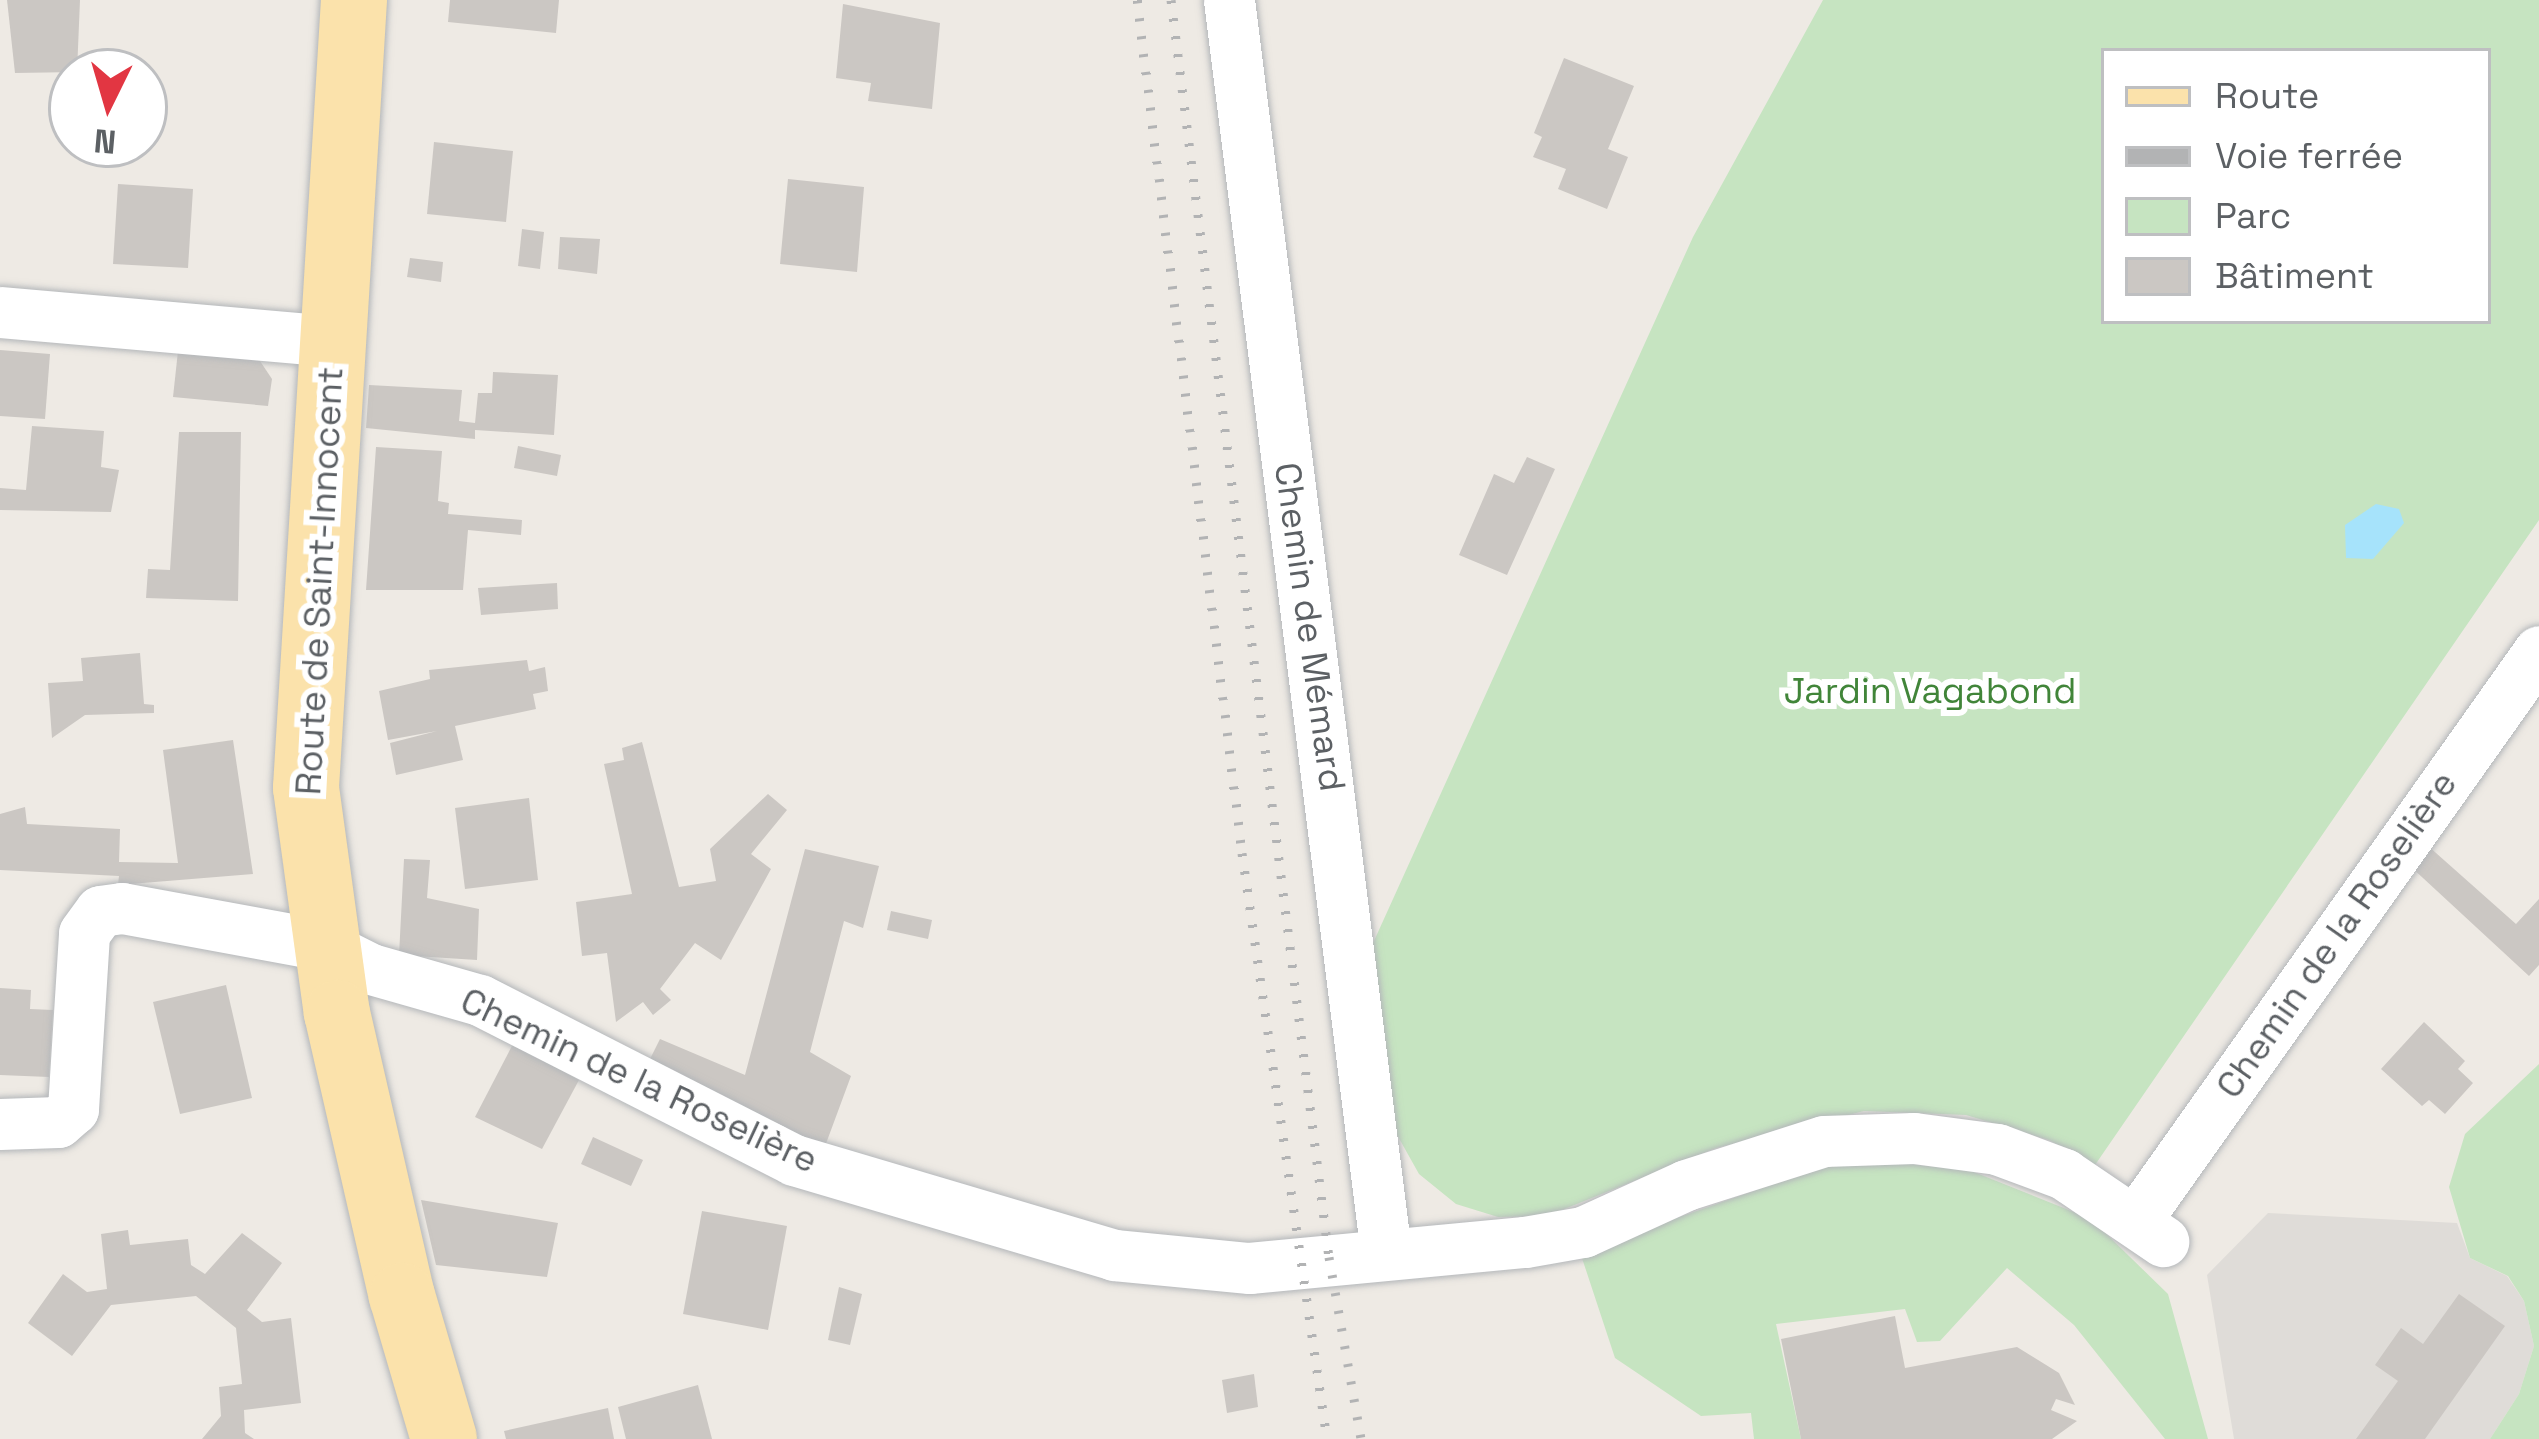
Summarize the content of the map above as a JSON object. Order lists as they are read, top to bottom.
{
  "streets": {
    "main road": ["Route de Saint-Innocent"],
    "street": ["Chemin de Mémard", "Chemin de la Roselière"]
  },
  "crossings": [
    ["Route de Saint-Innocent", "Chemin de la Roselière"],
    ["Chemin de Mémard", "Chemin de la Roselière"]
  ],
  "parks": ["Jardin Vagabond"],
  "legend": [
    "Route",
    "Voie ferrée",
    "Parc",
    "Bâtiment"
  ],
  "north": "bottom"
}
